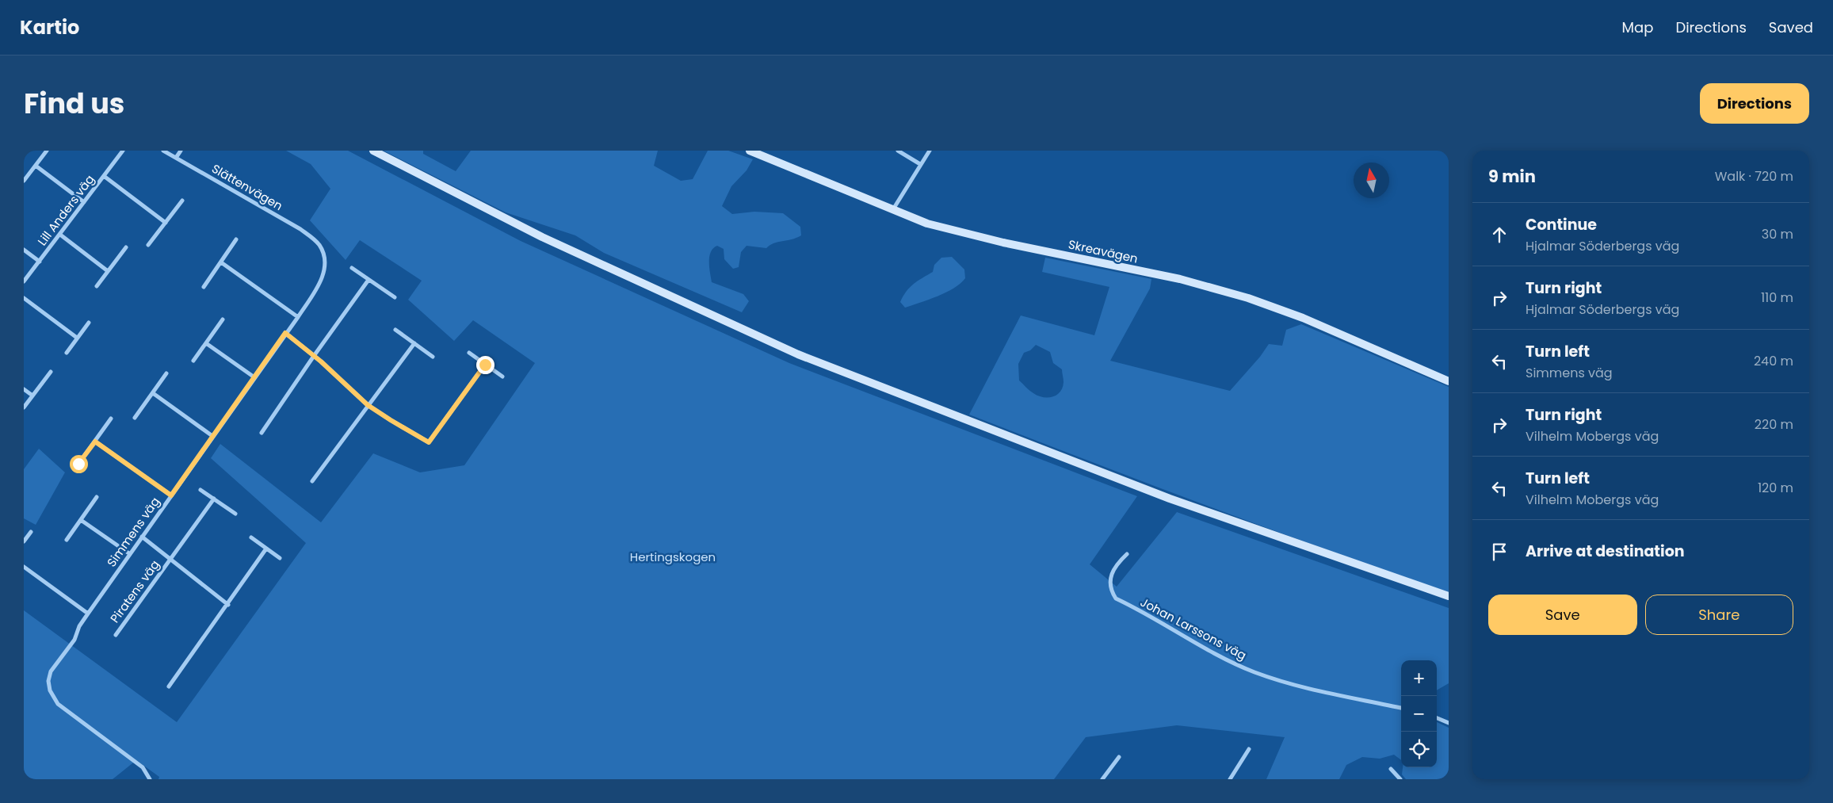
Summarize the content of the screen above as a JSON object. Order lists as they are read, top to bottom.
{
  "streets": {
    "main road": ["Skreavägen"],
    "street": [
      "Slättenvägen",
      "Lill Anders väg",
      "Simmens väg",
      "Piratens väg",
      "Johan Larssons väg"
    ]
  },
  "crossings": [
    ["Slättenvägen", "Simmens väg"]
  ],
  "parks": ["Hertingskogen"],
  "north": "top",
  "page": {
    "header": "Kartio",
    "nav": ["Map", "Directions", "Saved"],
    "title": "Find us",
    "buttons": [
      "Directions",
      ["Save", "Share"]
    ],
    "heading": ["9 min", "Walk · 720 m"],
    "list": [
      ["Continue", "Hjalmar Söderbergs väg", "30 m"],
      ["Turn right", "Hjalmar Söderbergs väg", "110 m"],
      ["Turn left", "Simmens väg", "240 m"],
      ["Turn right", "Vilhelm Mobergs väg", "220 m"],
      ["Turn left", "Vilhelm Mobergs väg", "120 m"],
      "Arrive at destination"
    ],
    "map_buttons": ["+", "−"]
  }
}
